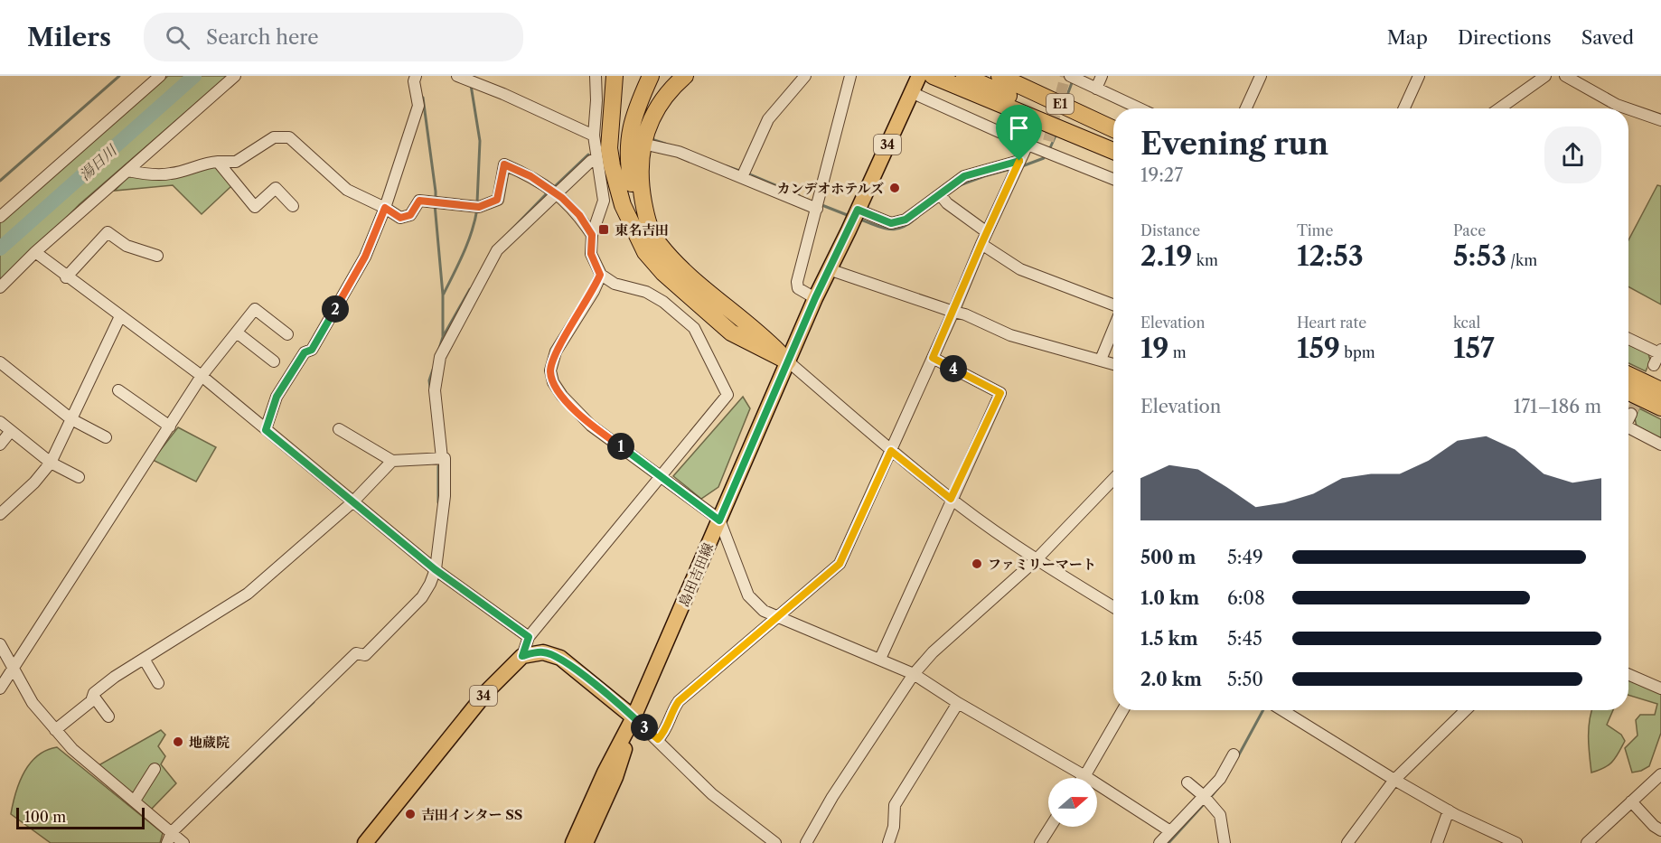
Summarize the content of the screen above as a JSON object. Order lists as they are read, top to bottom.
{
  "streets": {
    "highway": ["E1"],
    "main road": ["34", "島田吉田線"]
  },
  "water": ["湯日川"],
  "places": {
    "other": [
      "カンデオホテルズ",
      "ファミリーマート",
      "地蔵院",
      "吉田インター SS"
    ],
    "transit": ["東名吉田"]
  },
  "scale_bar": "100 m",
  "north": "right",
  "page": {
    "header": "Milers",
    "search": "Search here",
    "nav": ["Map", "Directions", "Saved"],
    "heading": ["Evening run", "19:27"],
    "stats": [
      ["Distance", "2.19 km"],
      ["Time", "12:53"],
      ["Pace", "5:53 /km"],
      ["Elevation", "19 m"],
      ["Heart rate", "159 bpm"],
      ["kcal", "157"]
    ],
    "pins": [
      "2",
      "4",
      "1",
      "3"
    ],
    "chart": ["Elevation", "171–186 m"],
    "list": [
      {
        "name": "500 m",
        "note": "5:49"
      },
      {
        "name": "1.0 km",
        "note": "6:08"
      },
      {
        "name": "1.5 km",
        "note": "5:45"
      },
      {
        "name": "2.0 km",
        "note": "5:50"
      }
    ],
    "scale": "100 m"
  }
}
